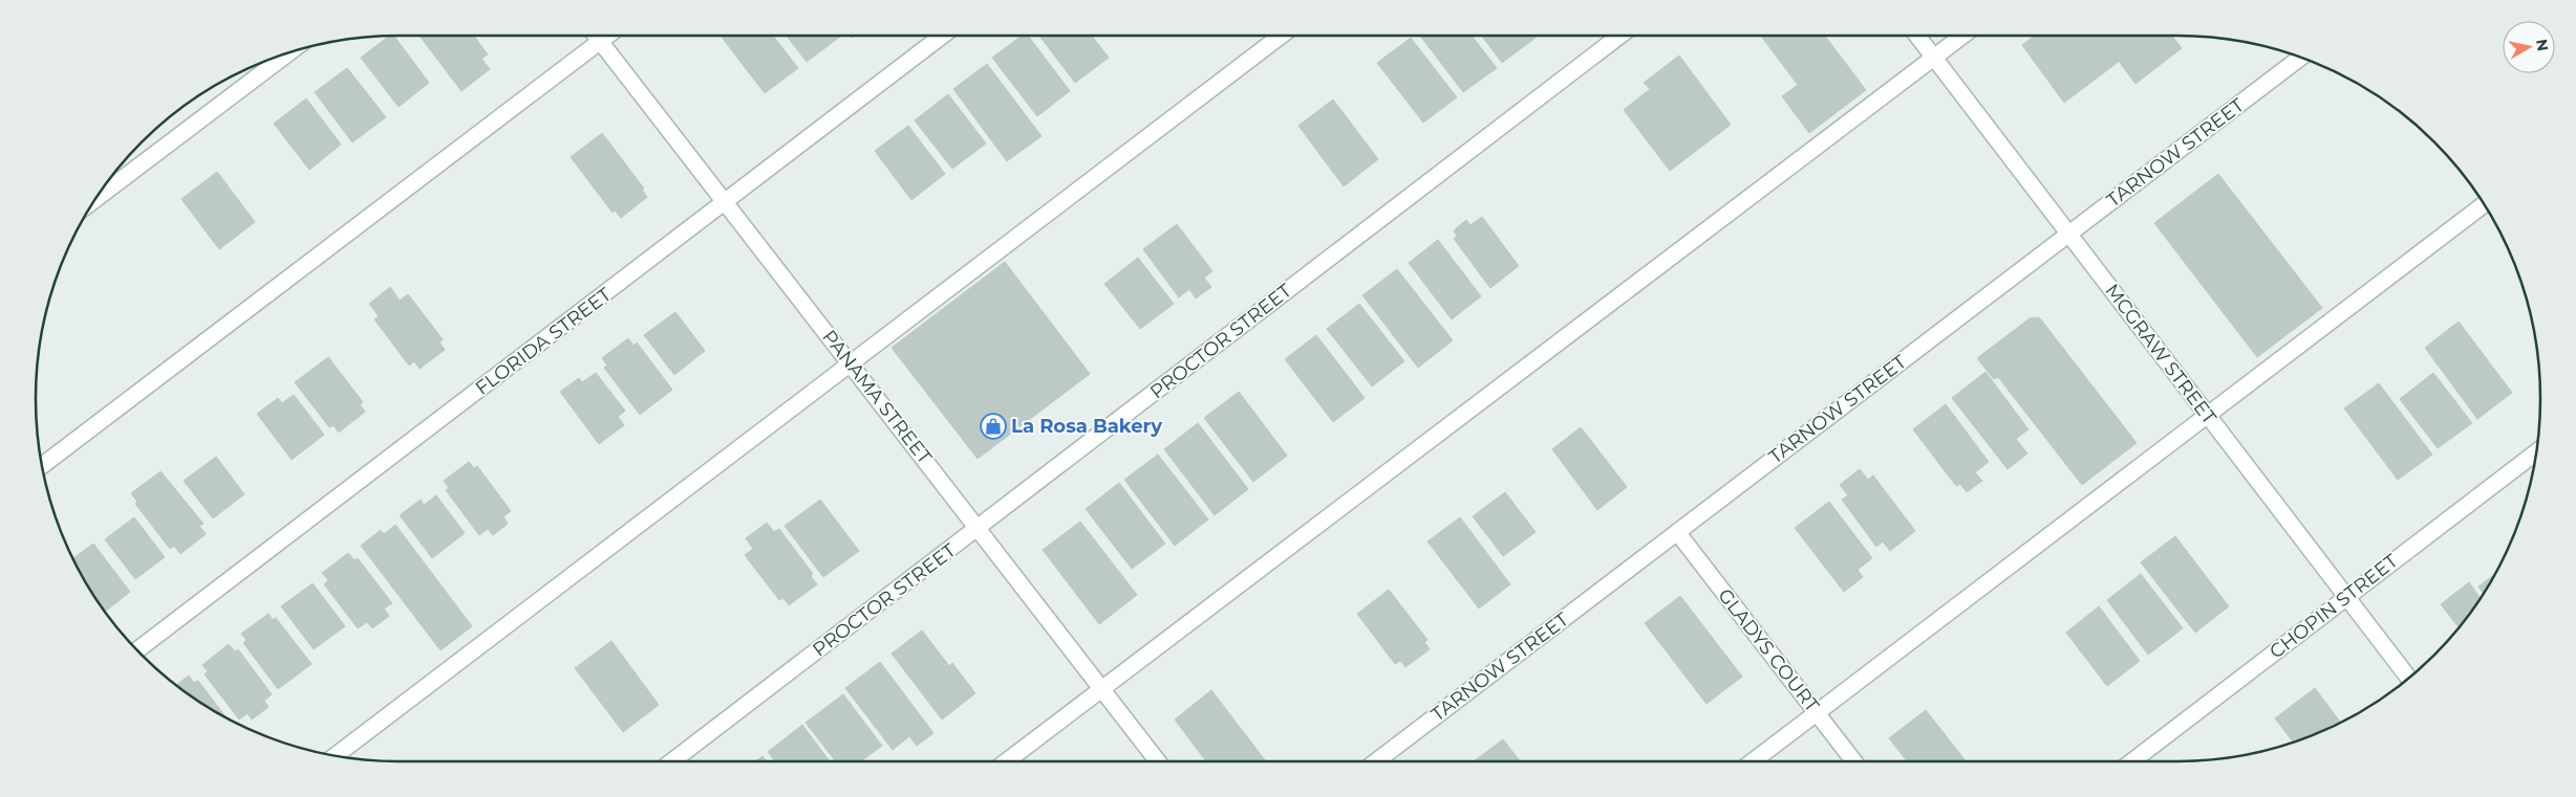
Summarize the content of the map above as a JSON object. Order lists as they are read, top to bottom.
{
  "streets": {
    "street": [
      "TARNOW STREET",
      "FLORIDA STREET",
      "PROCTOR STREET",
      "MCGRAW STREET",
      "PANAMA STREET",
      "CHOPIN STREET",
      "GLADYS COURT"
    ]
  },
  "crossings": [
    ["TARNOW STREET", "MCGRAW STREET"],
    ["TARNOW STREET", "GLADYS COURT"],
    ["FLORIDA STREET", "PANAMA STREET"],
    ["PROCTOR STREET", "PANAMA STREET"],
    ["MCGRAW STREET", "CHOPIN STREET"]
  ],
  "places": {
    "shop": ["La Rosa Bakery"]
  },
  "north": "right"
}
